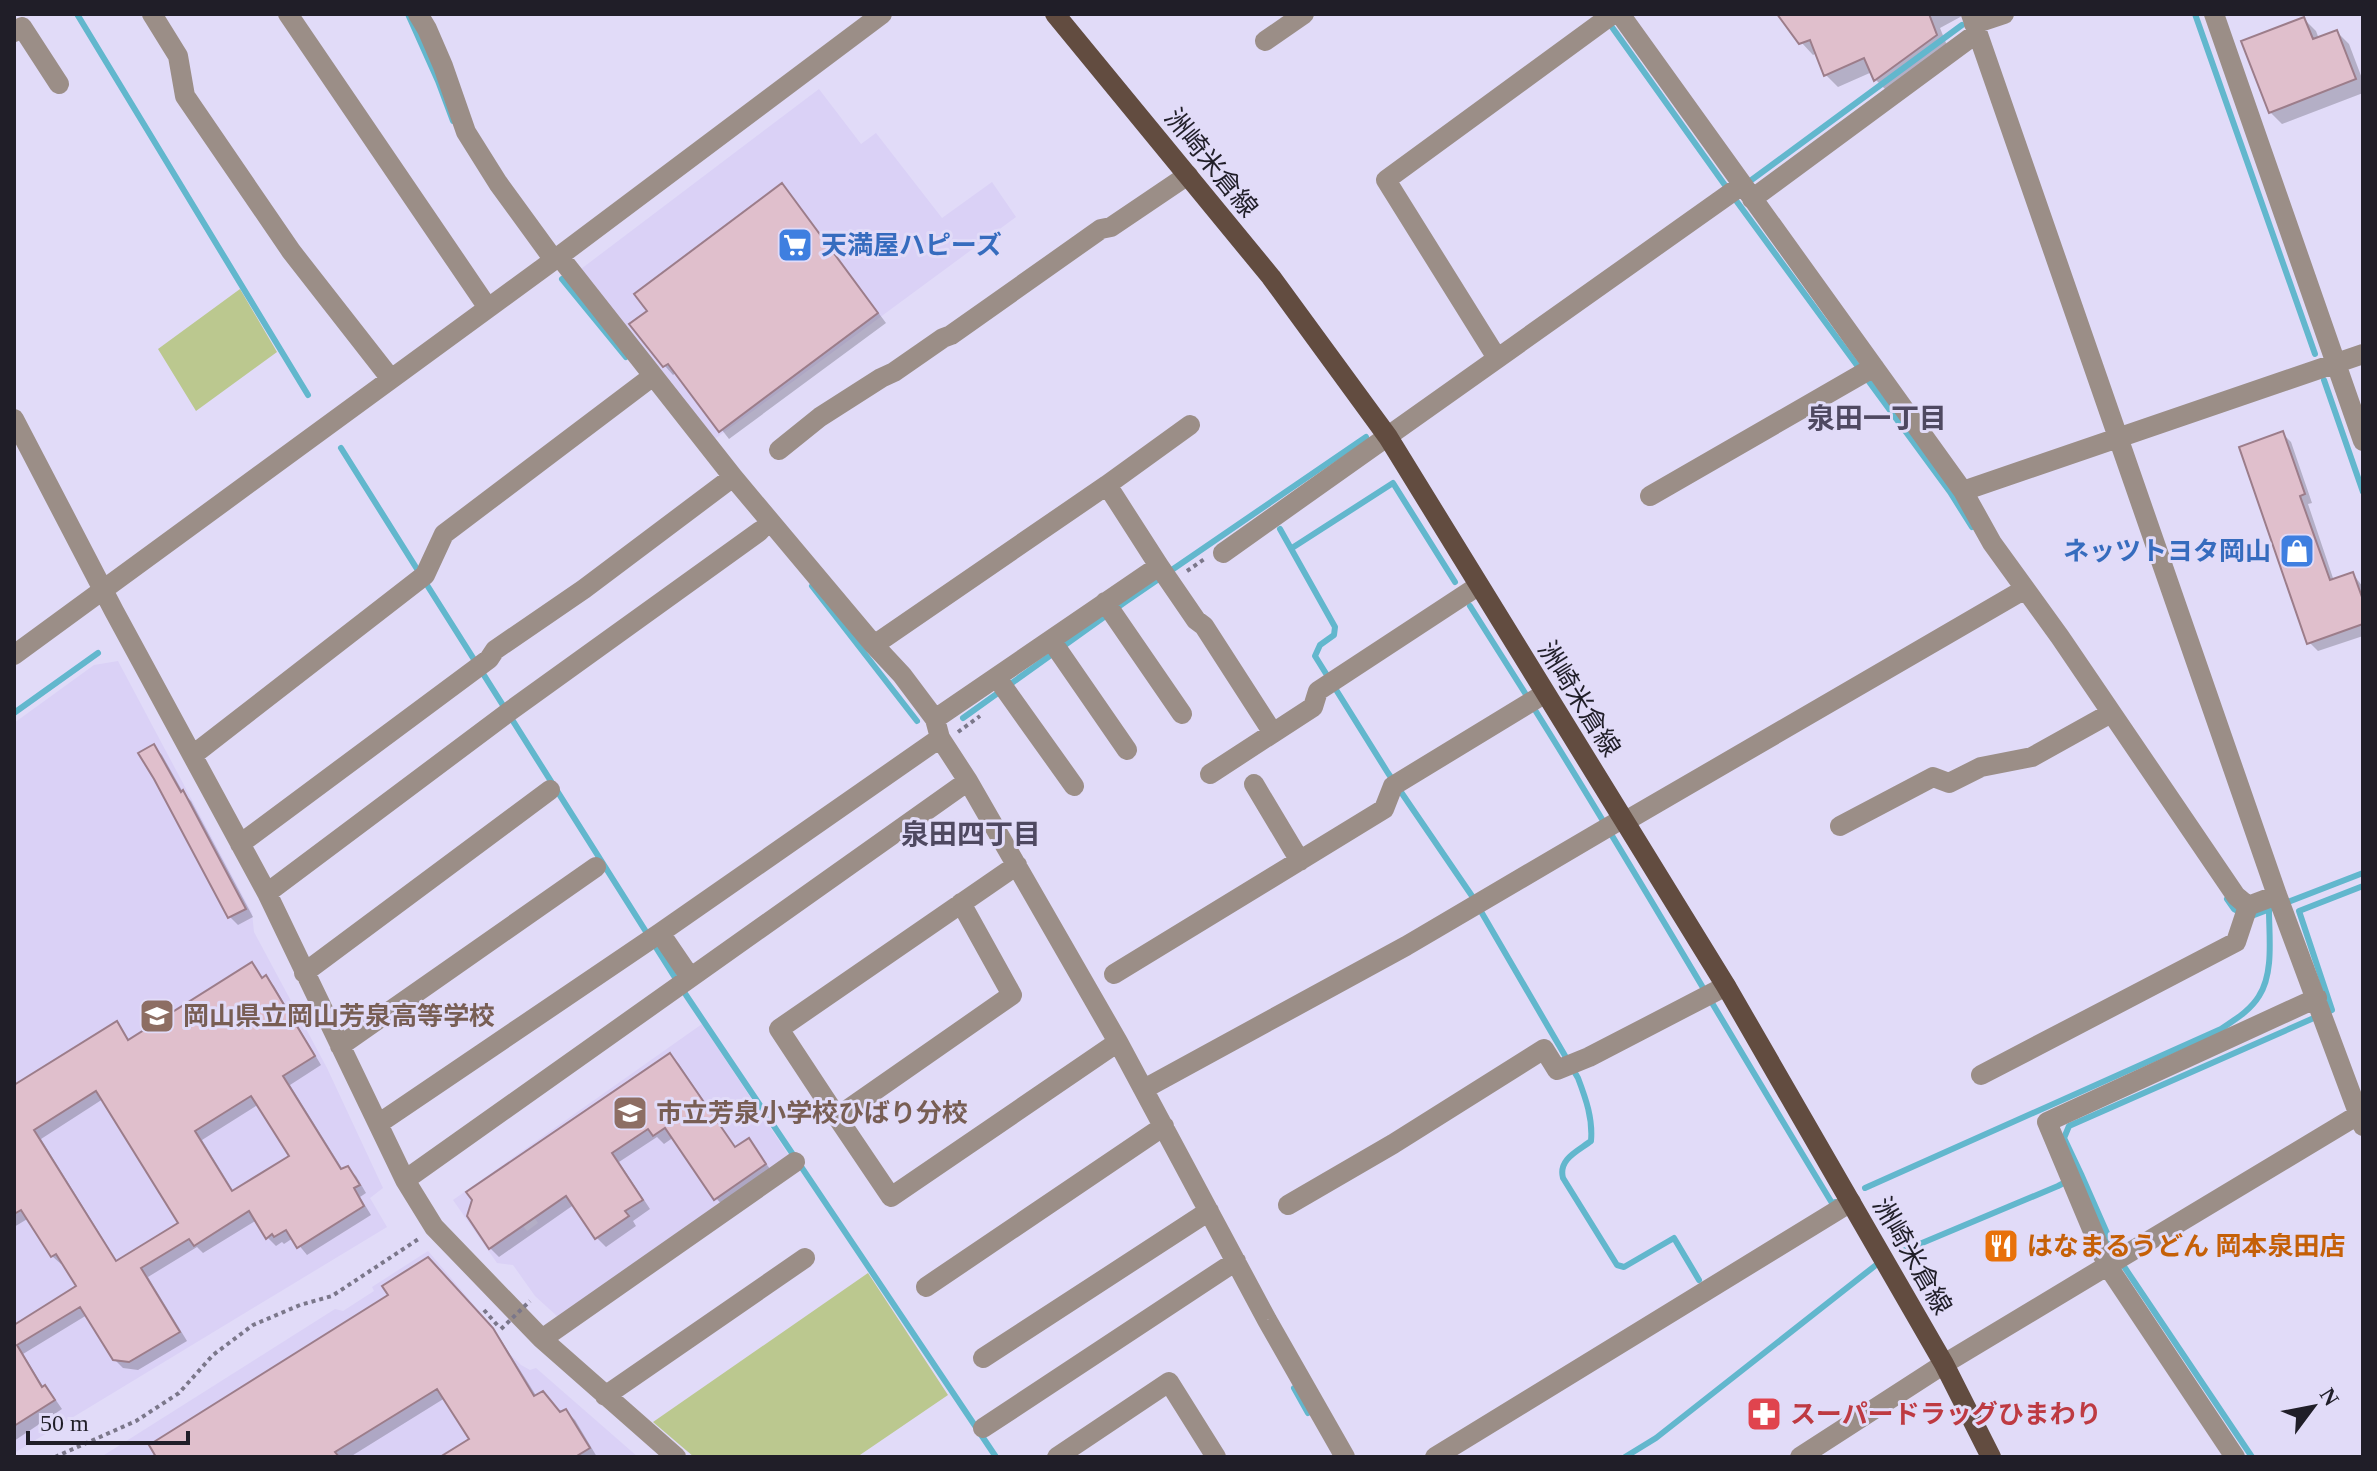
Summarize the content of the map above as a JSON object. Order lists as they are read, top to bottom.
{
  "streets": {
    "main road": ["洲崎米倉線"]
  },
  "districts": ["泉田一丁目", "泉田四丁目"],
  "places": {
    "supermarket": ["天満屋ハピーズ"],
    "shop": ["ネッツトヨタ岡山"],
    "school or university": ["岡山県立岡山芳泉高等学校", "市立芳泉小学校ひばり分校"],
    "restaurant": ["はなまるうどん 岡本泉田店"],
    "pharmacy": ["スーパードラッグひまわり"]
  },
  "scale_bar": "50 m",
  "north": "top right"
}
